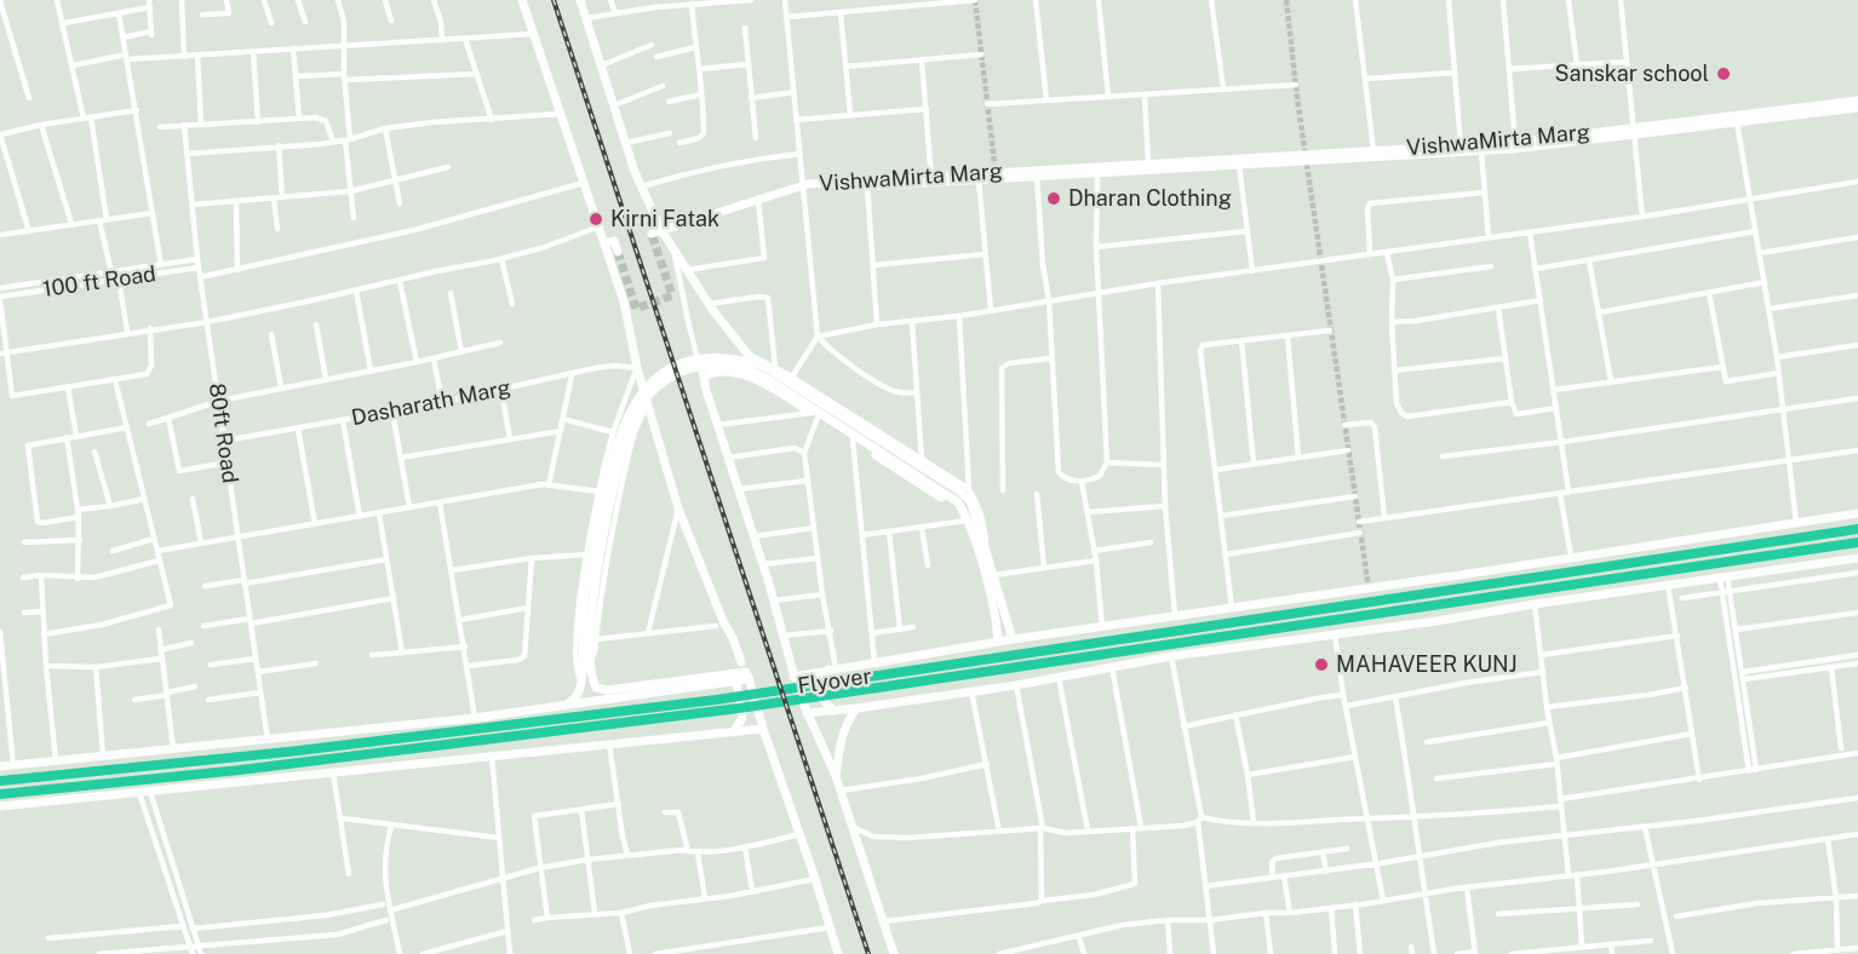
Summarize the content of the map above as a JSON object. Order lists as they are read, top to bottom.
{
  "streets": {
    "highway": ["Flyover"],
    "street": [
      "VishwaMirta Marg",
      "100 ft Road",
      "Dasharath Marg",
      "80ft Road"
    ]
  },
  "crossings": [
    ["100 ft Road", "80ft Road"],
    ["Dasharath Marg", "80ft Road"]
  ],
  "places": [
    "Sanskar school",
    "Dharan Clothing",
    "Kirni Fatak",
    "MAHAVEER KUNJ"
  ]
}
